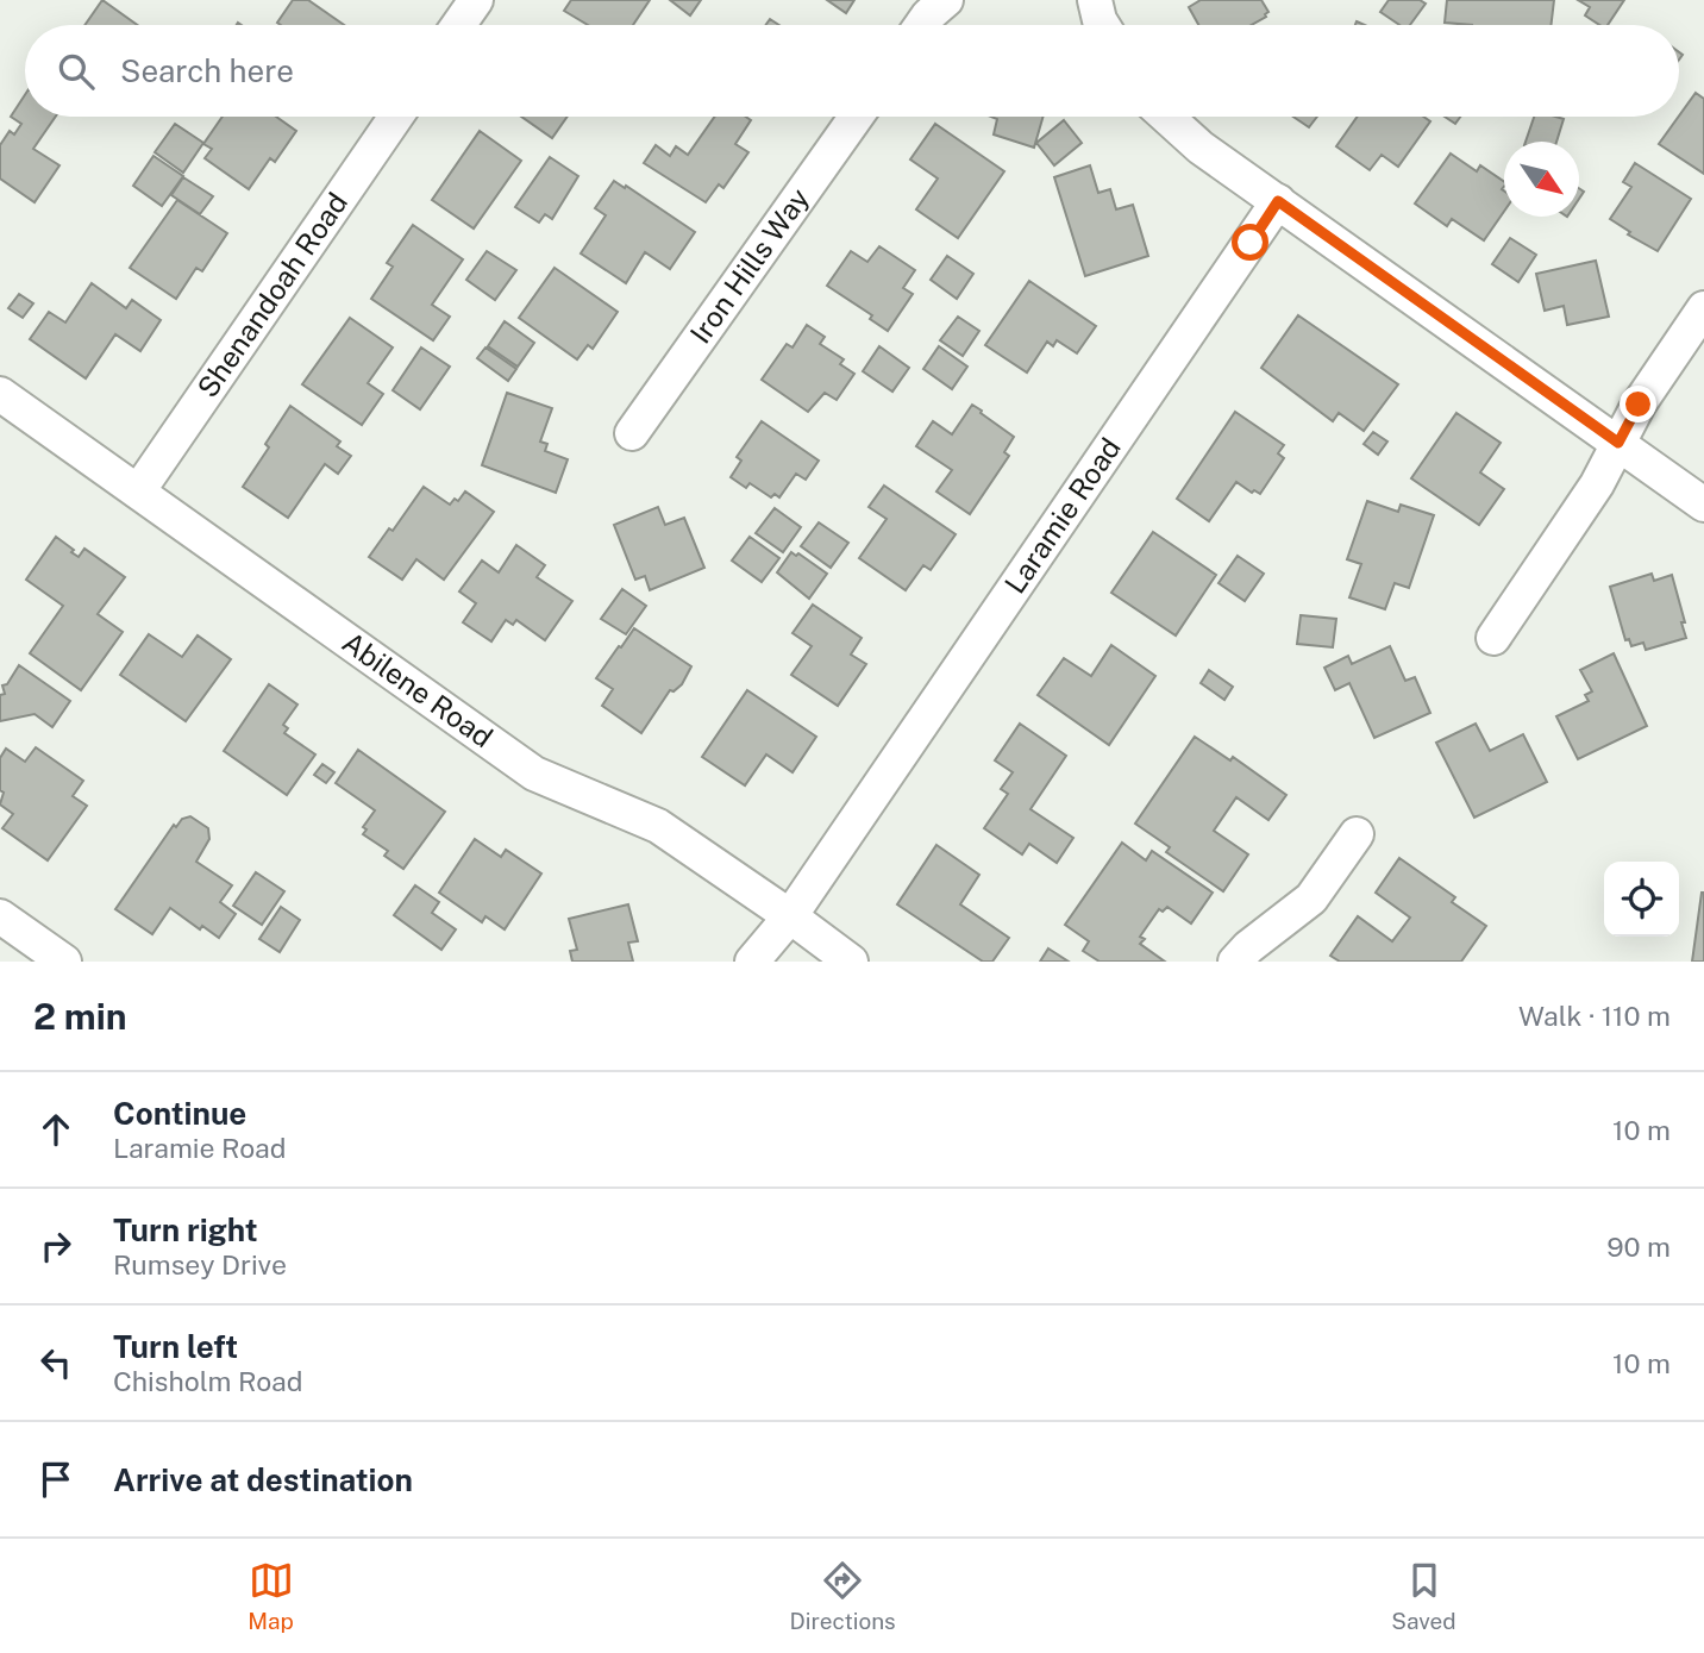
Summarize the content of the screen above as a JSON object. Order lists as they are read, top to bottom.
{
  "streets": {
    "street": [
      "Iron Hills Way",
      "Shenandoah Road",
      "Laramie Road",
      "Abilene Road"
    ]
  },
  "crossings": [
    ["Shenandoah Road", "Abilene Road"],
    ["Laramie Road", "Abilene Road"]
  ],
  "north": "bottom right",
  "page": {
    "search": "Search here",
    "heading": ["2 min", "Walk · 110 m"],
    "list": [
      ["Continue", "Laramie Road", "10 m"],
      ["Turn right", "Rumsey Drive", "90 m"],
      ["Turn left", "Chisholm Road", "10 m"],
      "Arrive at destination"
    ],
    "nav": ["Map", "Directions", "Saved"]
  }
}
